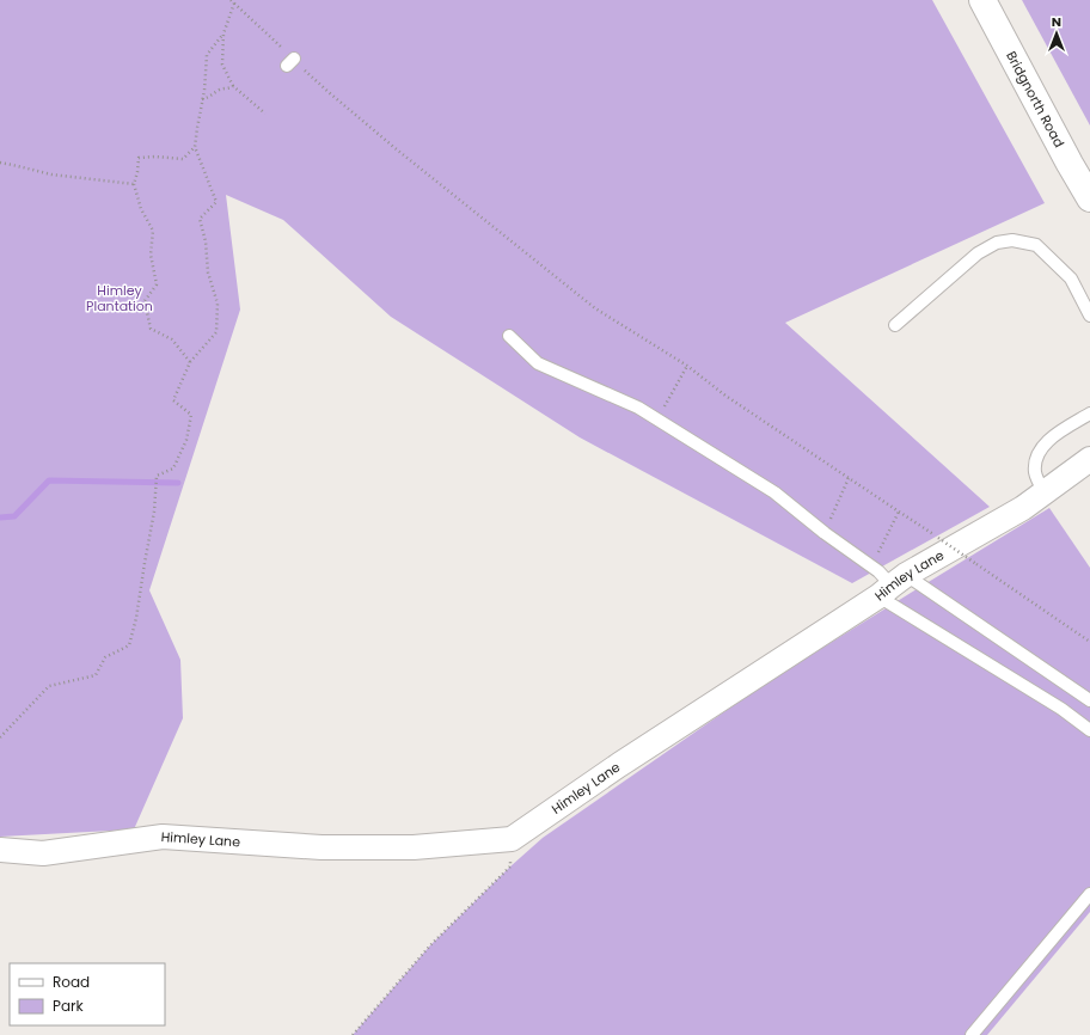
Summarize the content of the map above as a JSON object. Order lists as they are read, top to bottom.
{
  "streets": {
    "main road": ["Bridgnorth Road"],
    "street": ["Himley Lane"]
  },
  "parks": ["Himley Plantation"],
  "legend": ["Road", "Park"],
  "north": "top"
}
